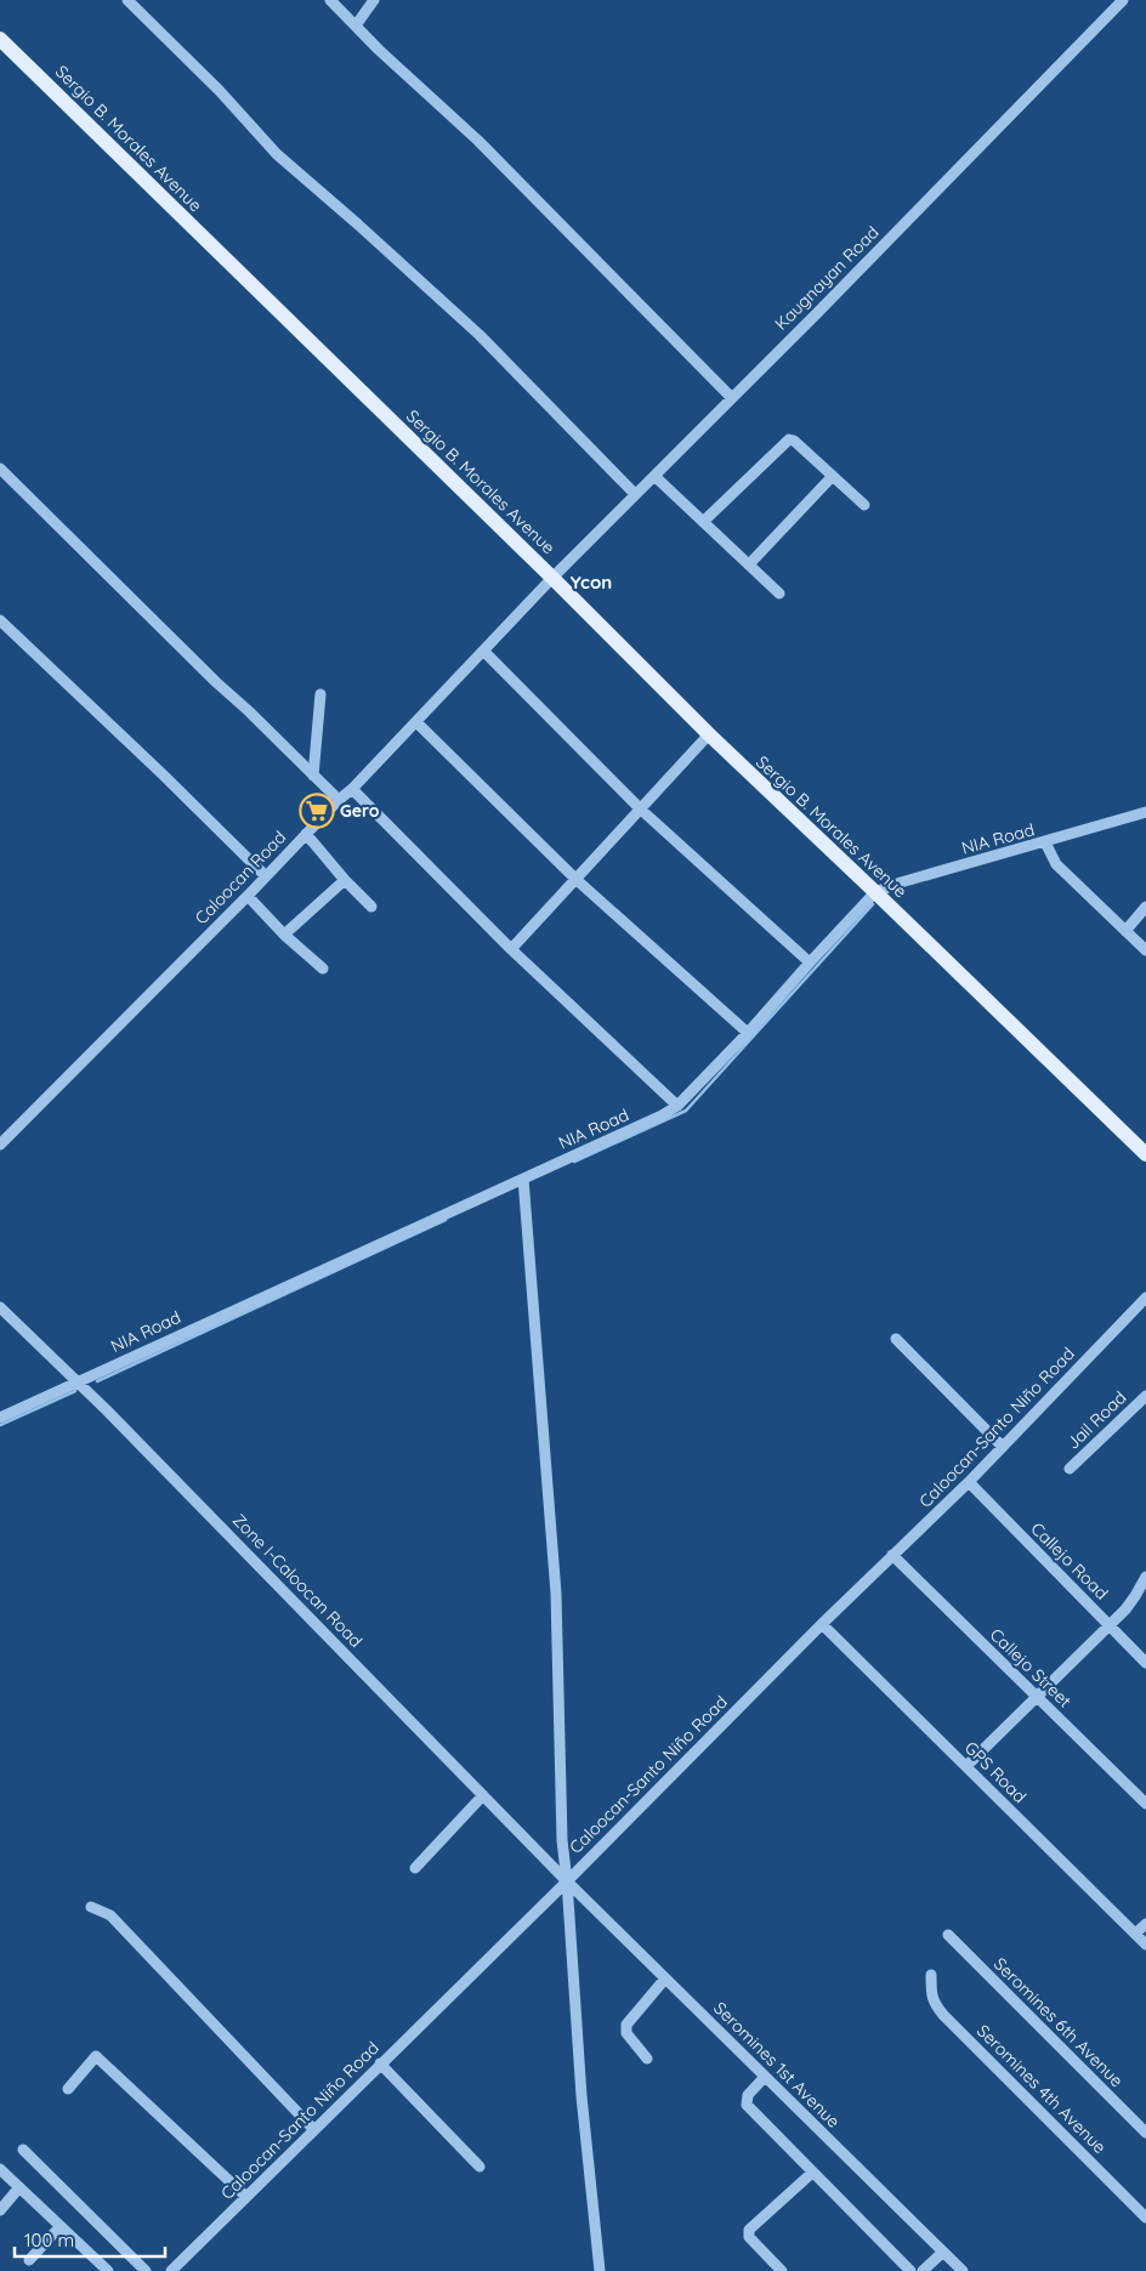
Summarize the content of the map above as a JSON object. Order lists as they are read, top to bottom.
{
  "streets": {
    "main road": ["Sergio B. Morales Avenue"],
    "street": [
      "Kaugnayan Road",
      "NIA Road",
      "Caloocan Road",
      "Jail Road",
      "Caloocan-Santo Niño Road",
      "Callejo Road",
      "Zone I-Caloocan Road",
      "Callejo Street",
      "GPS Road",
      "Seromines 6th Avenue",
      "Seromines 1st Avenue",
      "Seromines 4th Avenue"
    ]
  },
  "crossings": [
    ["Sergio B. Morales Avenue", "Kaugnayan Road"],
    ["Sergio B. Morales Avenue", "NIA Road"],
    ["Sergio B. Morales Avenue", "Caloocan Road"],
    ["Kaugnayan Road", "Caloocan Road"],
    ["NIA Road", "Zone I-Caloocan Road"],
    ["Caloocan-Santo Niño Road", "Callejo Road"],
    ["Caloocan-Santo Niño Road", "Zone I-Caloocan Road"],
    ["Caloocan-Santo Niño Road", "Callejo Street"],
    ["Caloocan-Santo Niño Road", "GPS Road"],
    ["Caloocan-Santo Niño Road", "Seromines 1st Avenue"],
    ["Zone I-Caloocan Road", "Seromines 1st Avenue"]
  ],
  "districts": ["Ycon"],
  "places": {
    "supermarket": ["Gero"]
  },
  "scale_bar": "100 m"
}
